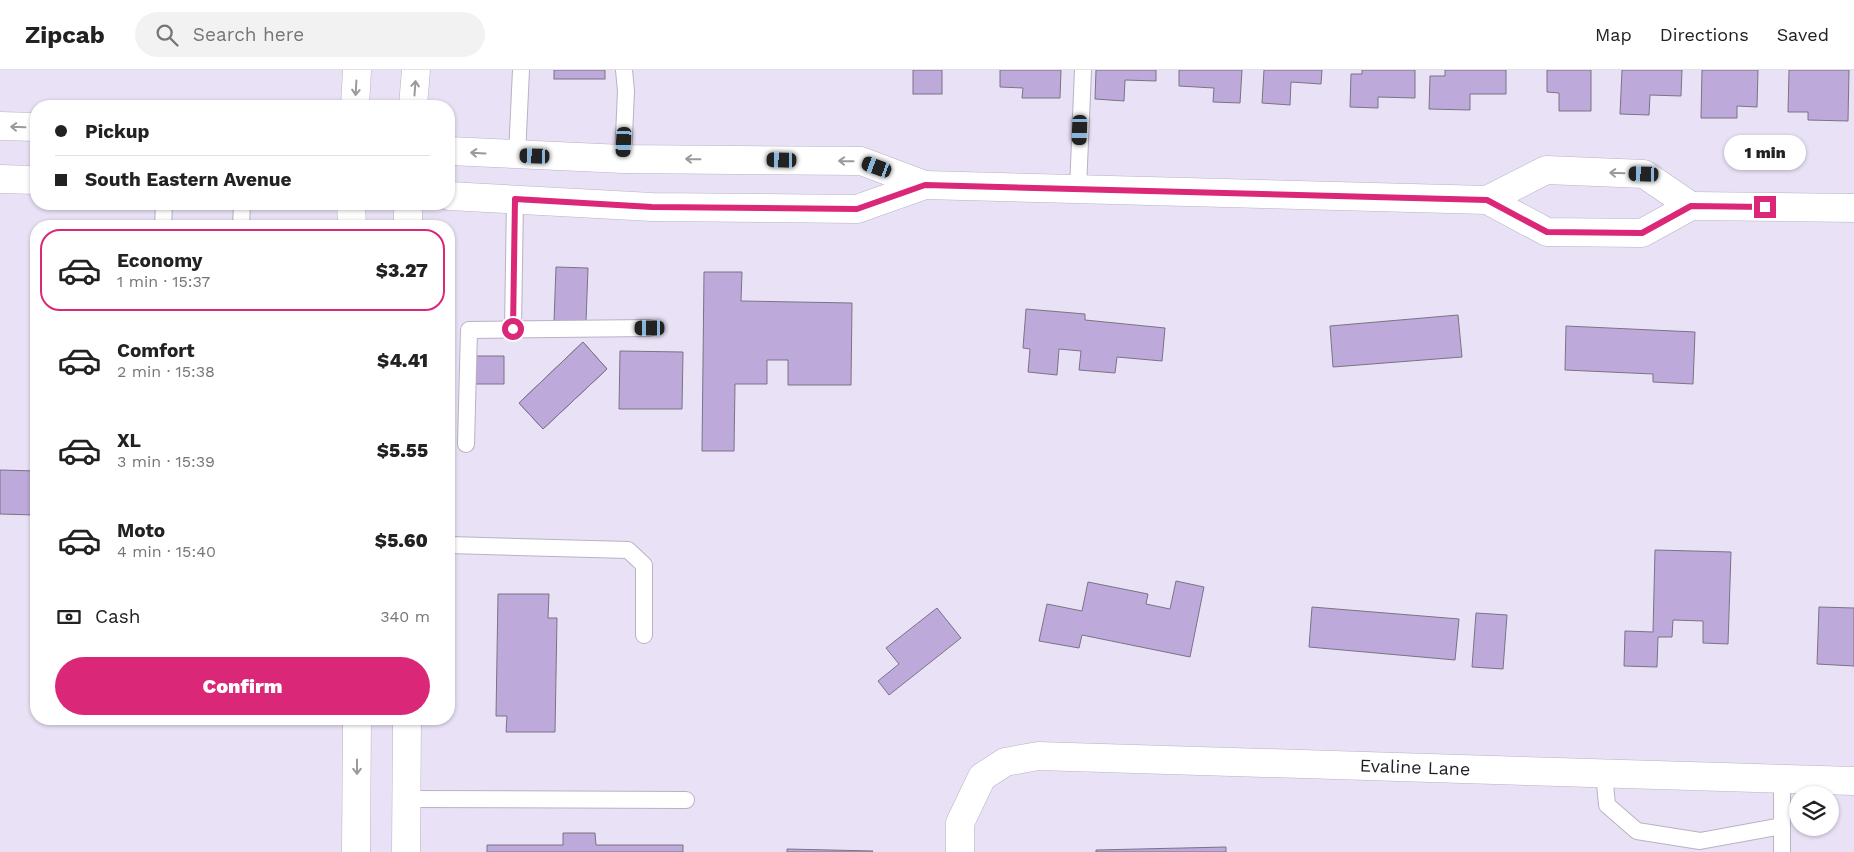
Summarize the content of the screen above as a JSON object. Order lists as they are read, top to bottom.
{
  "streets": {
    "main road": ["Evaline Lane"]
  },
  "page": {
    "header": "Zipcab",
    "search": "Search here",
    "nav": ["Map", "Directions", "Saved"],
    "banner": ["Pickup", "South Eastern Avenue"],
    "bubble": "1 min",
    "list": [
      {
        "name": "Economy",
        "note": "1 min · 15:37",
        "value": "$3.27"
      },
      {
        "name": "Comfort",
        "note": "2 min · 15:38",
        "value": "$4.41"
      },
      {
        "name": "XL",
        "note": "3 min · 15:39",
        "value": "$5.55"
      },
      {
        "name": "Moto",
        "note": "4 min · 15:40",
        "value": "$5.60"
      }
    ],
    "pay": ["Cash", "340 m"],
    "buttons": "Confirm"
  }
}
